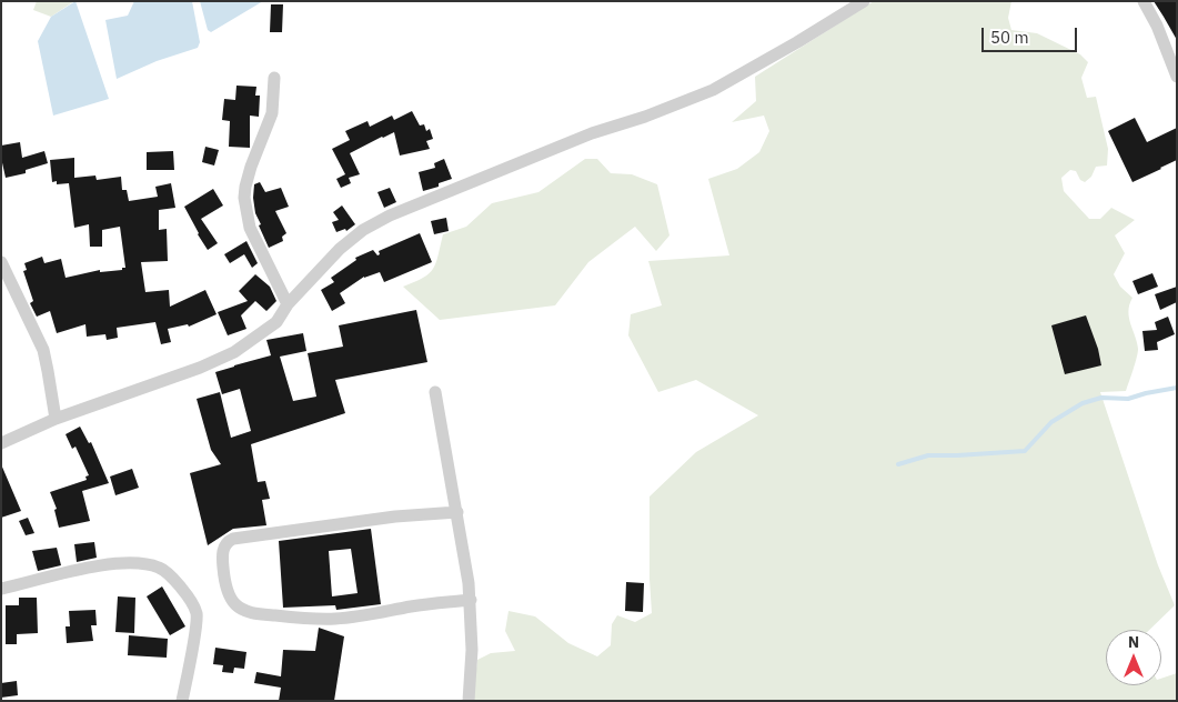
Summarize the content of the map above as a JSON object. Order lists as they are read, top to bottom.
{
  "scale_bar": "50 m",
  "north": "top"
}
